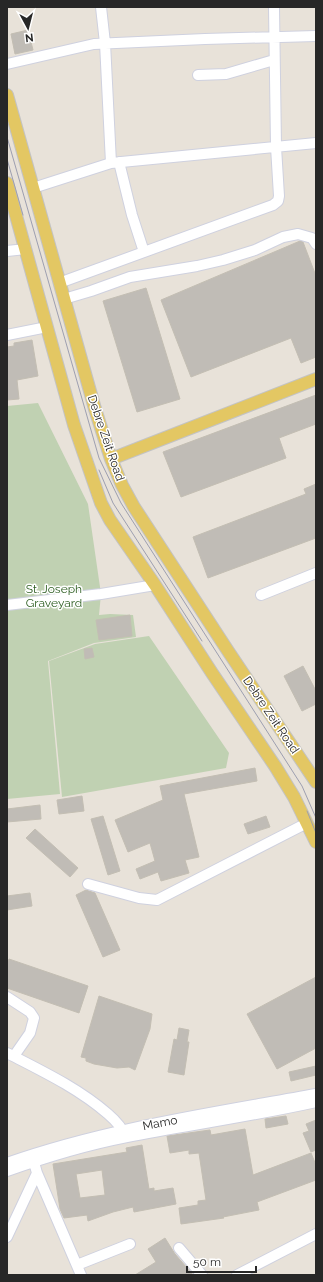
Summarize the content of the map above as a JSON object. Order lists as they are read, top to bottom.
{
  "streets": {
    "main road": ["Debre Zeit Road"],
    "street": ["Mamo"]
  },
  "parks": ["St. Joseph Graveyard"],
  "scale_bar": "50 m",
  "north": "bottom"
}
